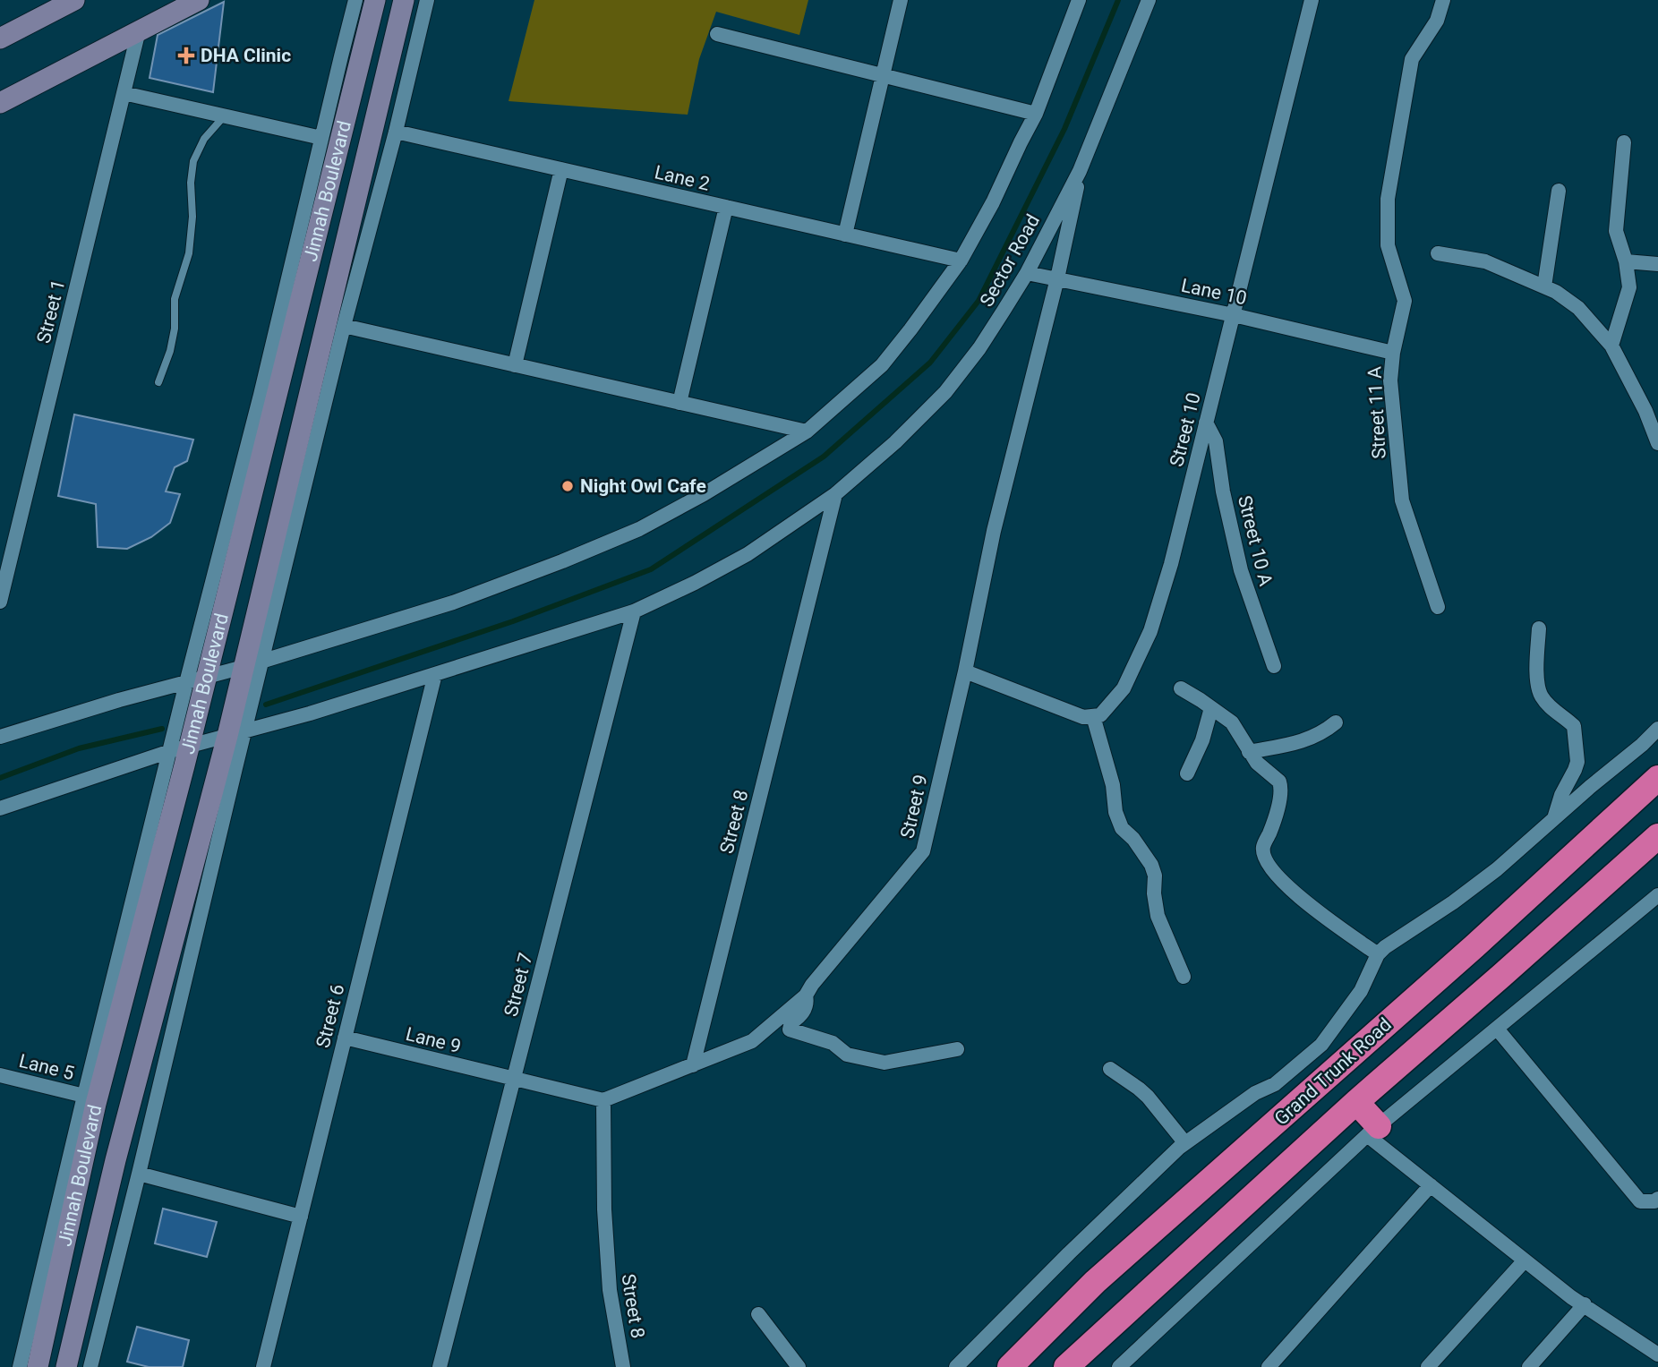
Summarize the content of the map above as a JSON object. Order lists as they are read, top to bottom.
{
  "streets": {
    "highway": ["Grand Trunk Road"],
    "street": [
      "Lane 2",
      "Jinnah Boulevard",
      "Sector Road",
      "Lane 10",
      "Street 1",
      "Street 11 A",
      "Street 10",
      "Street 10 A",
      "Street 9",
      "Street 8",
      "Street 7",
      "Street 6",
      "Lane 9",
      "Lane 5"
    ]
  },
  "crossings": [
    ["Jinnah Boulevard", "Sector Road"],
    ["Sector Road", "Lane 10"],
    ["Sector Road", "Street 9"],
    ["Sector Road", "Street 8"],
    ["Sector Road", "Street 7"],
    ["Sector Road", "Street 6"],
    ["Lane 10", "Street 11 A"],
    ["Lane 10", "Street 10"],
    ["Lane 10", "Street 9"],
    ["Street 10", "Street 10 A"],
    ["Street 9", "Street 8"],
    ["Street 7", "Lane 9"],
    ["Street 6", "Lane 9"]
  ],
  "places": {
    "health": ["DHA Clinic"],
    "other": ["Night Owl Cafe"]
  }
}
